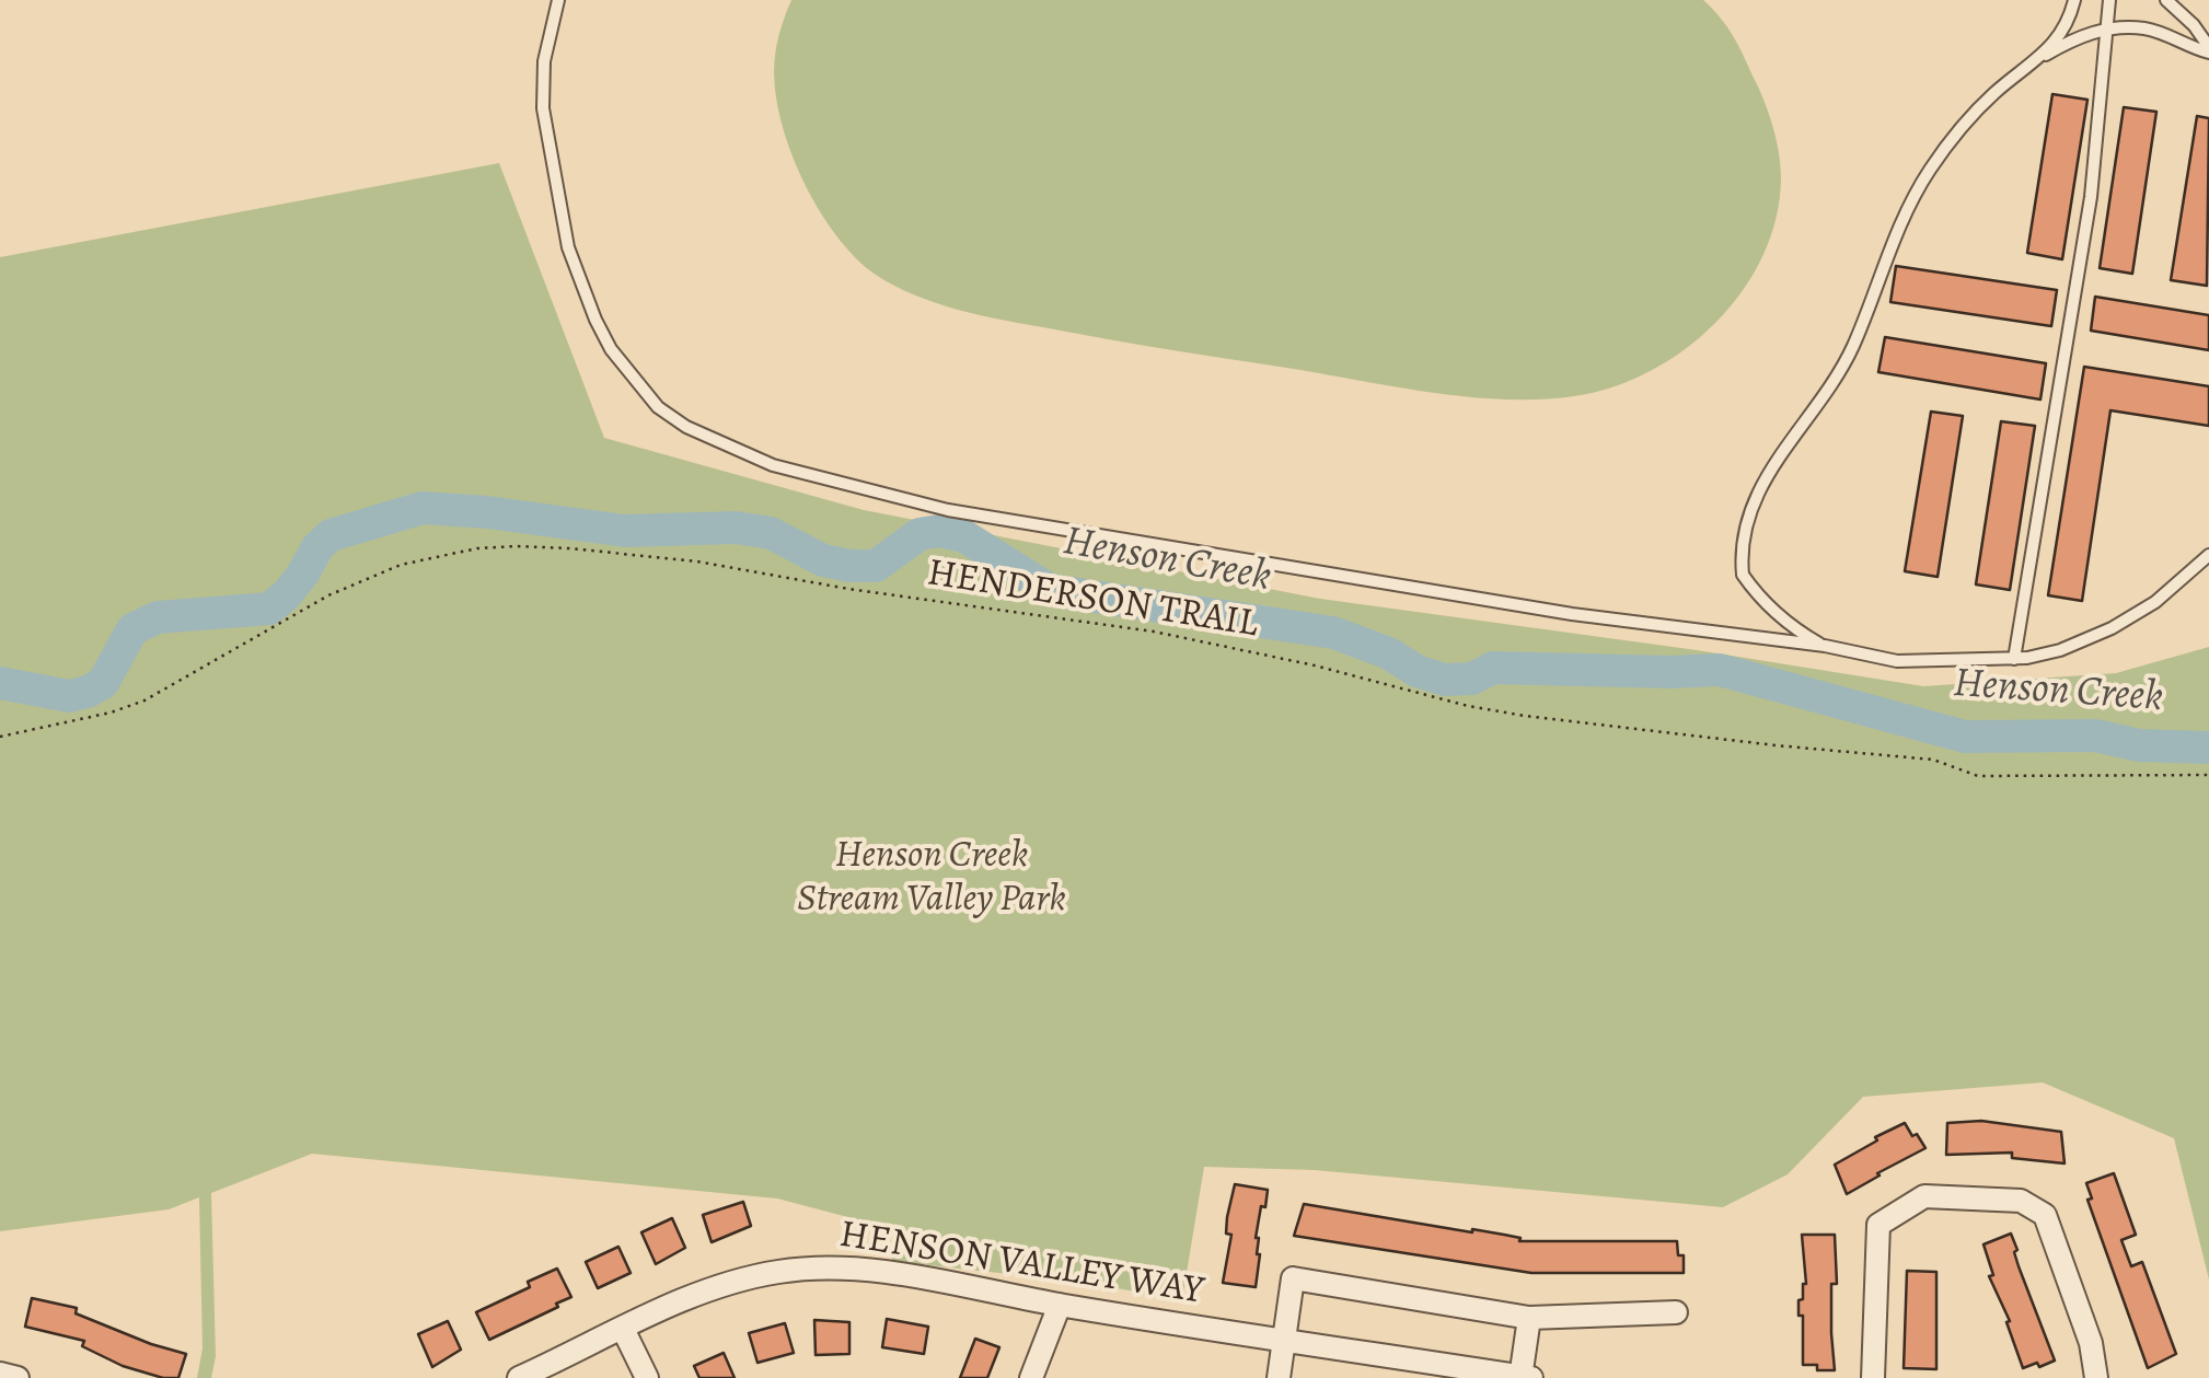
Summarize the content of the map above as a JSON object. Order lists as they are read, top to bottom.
{
  "streets": {
    "street": ["HENSON VALLEY WAY"],
    "path": ["HENDERSON TRAIL"]
  },
  "water": ["Henson Creek"],
  "parks": ["Henson Creek Stream Valley Park"]
}
